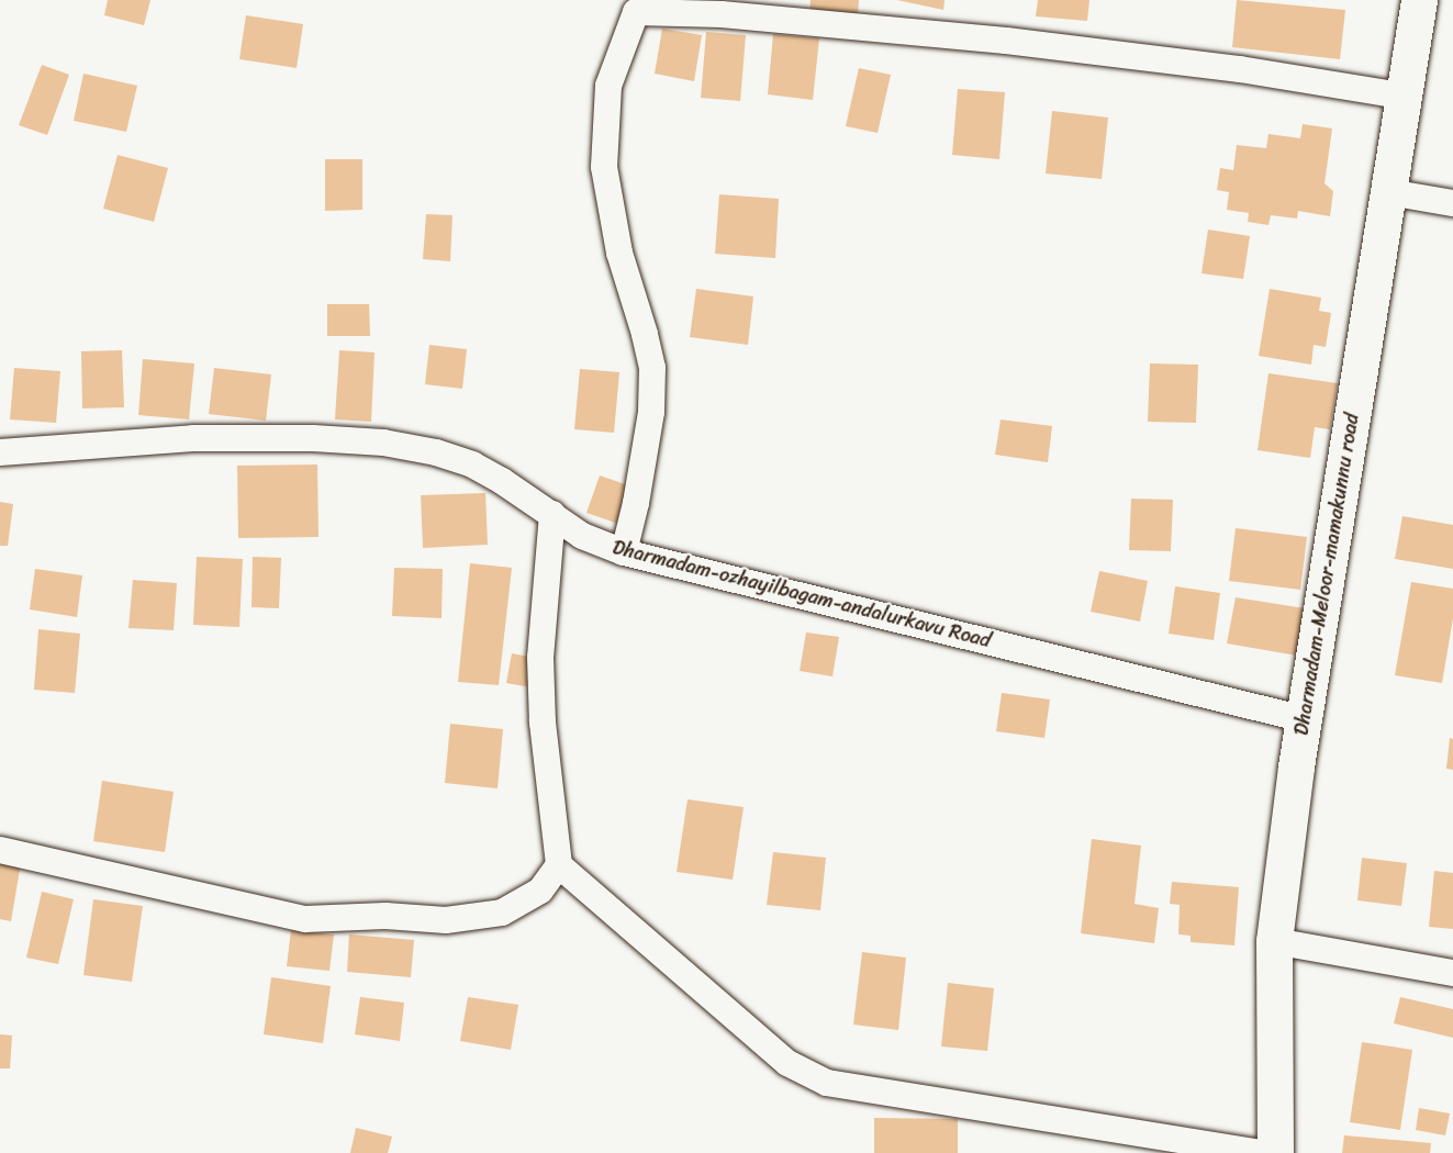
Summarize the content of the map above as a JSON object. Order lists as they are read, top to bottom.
{
  "streets": {
    "main road": ["Dharmadam-Meloor-mamakunnu road"],
    "street": ["Dharmadam-ozhayilbagam-andalurkavu Road"]
  },
  "crossings": [
    ["Dharmadam-Meloor-mamakunnu road", "Dharmadam-ozhayilbagam-andalurkavu Road"]
  ]
}
